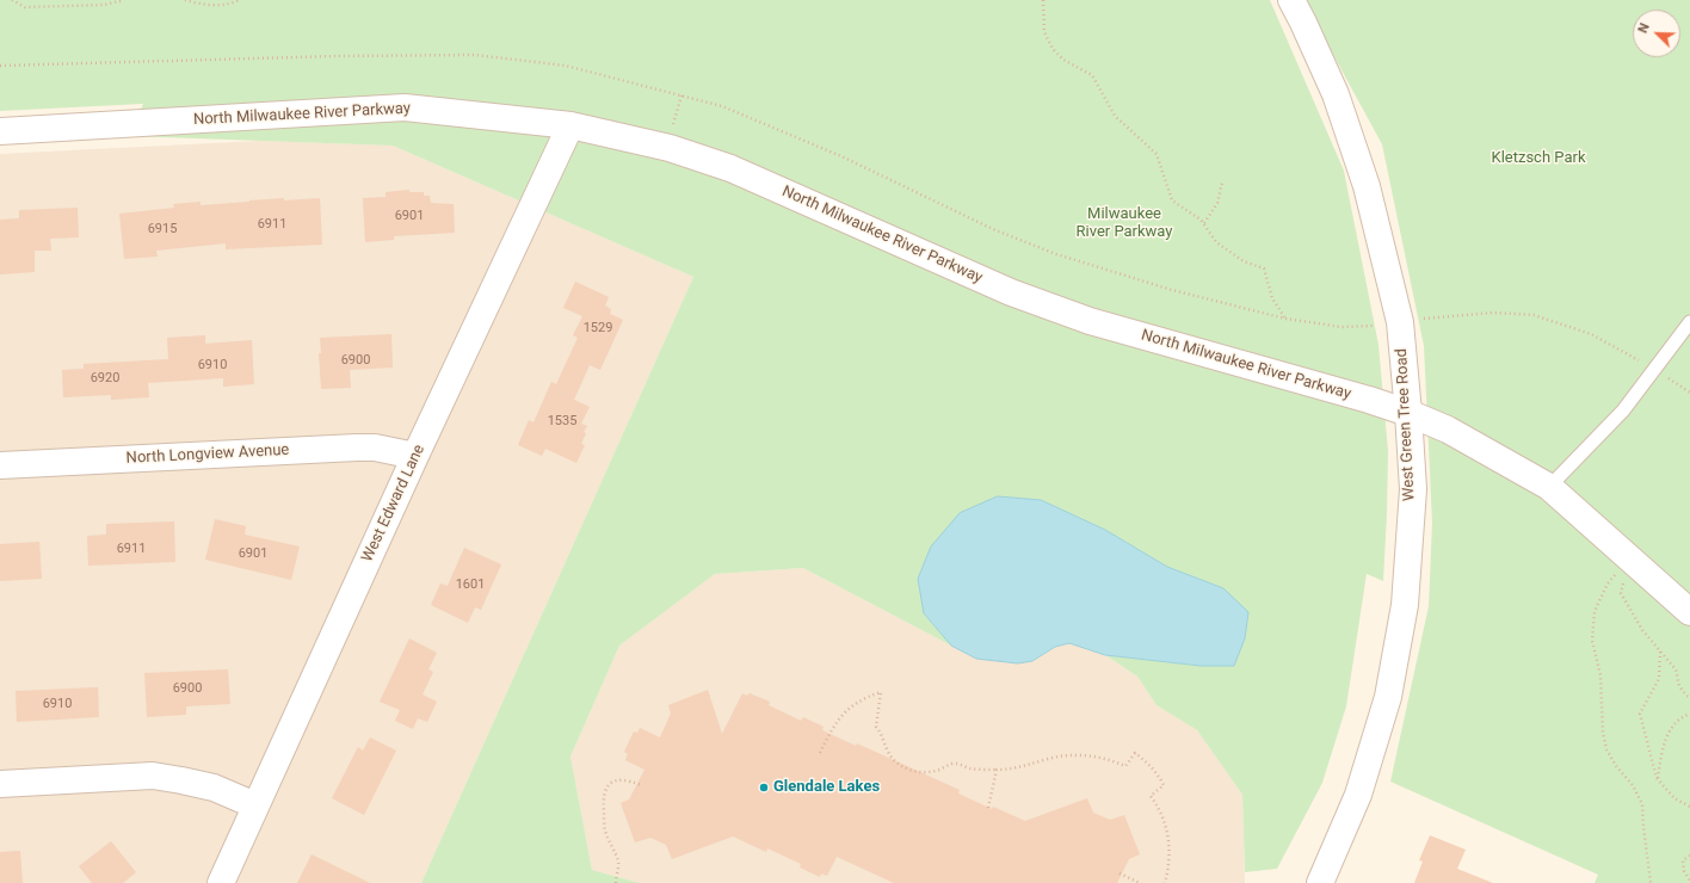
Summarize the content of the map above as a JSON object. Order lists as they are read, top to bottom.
{
  "streets": {
    "street": [
      "North Milwaukee River Parkway",
      "West Green Tree Road",
      "North Longview Avenue",
      "West Edward Lane"
    ]
  },
  "crossings": [
    ["North Milwaukee River Parkway", "West Green Tree Road"],
    ["North Milwaukee River Parkway", "West Edward Lane"],
    ["North Longview Avenue", "West Edward Lane"]
  ],
  "parks": ["Kletzsch Park", "Milwaukee River Parkway"],
  "places": ["Glendale Lakes"],
  "house_numbers": [
    "6901",
    "6911",
    "6915",
    "1529",
    "6900",
    "6910",
    "6920",
    "1535",
    "6911",
    "6901",
    "1601",
    "6900",
    "6910"
  ],
  "north": "top left"
}
